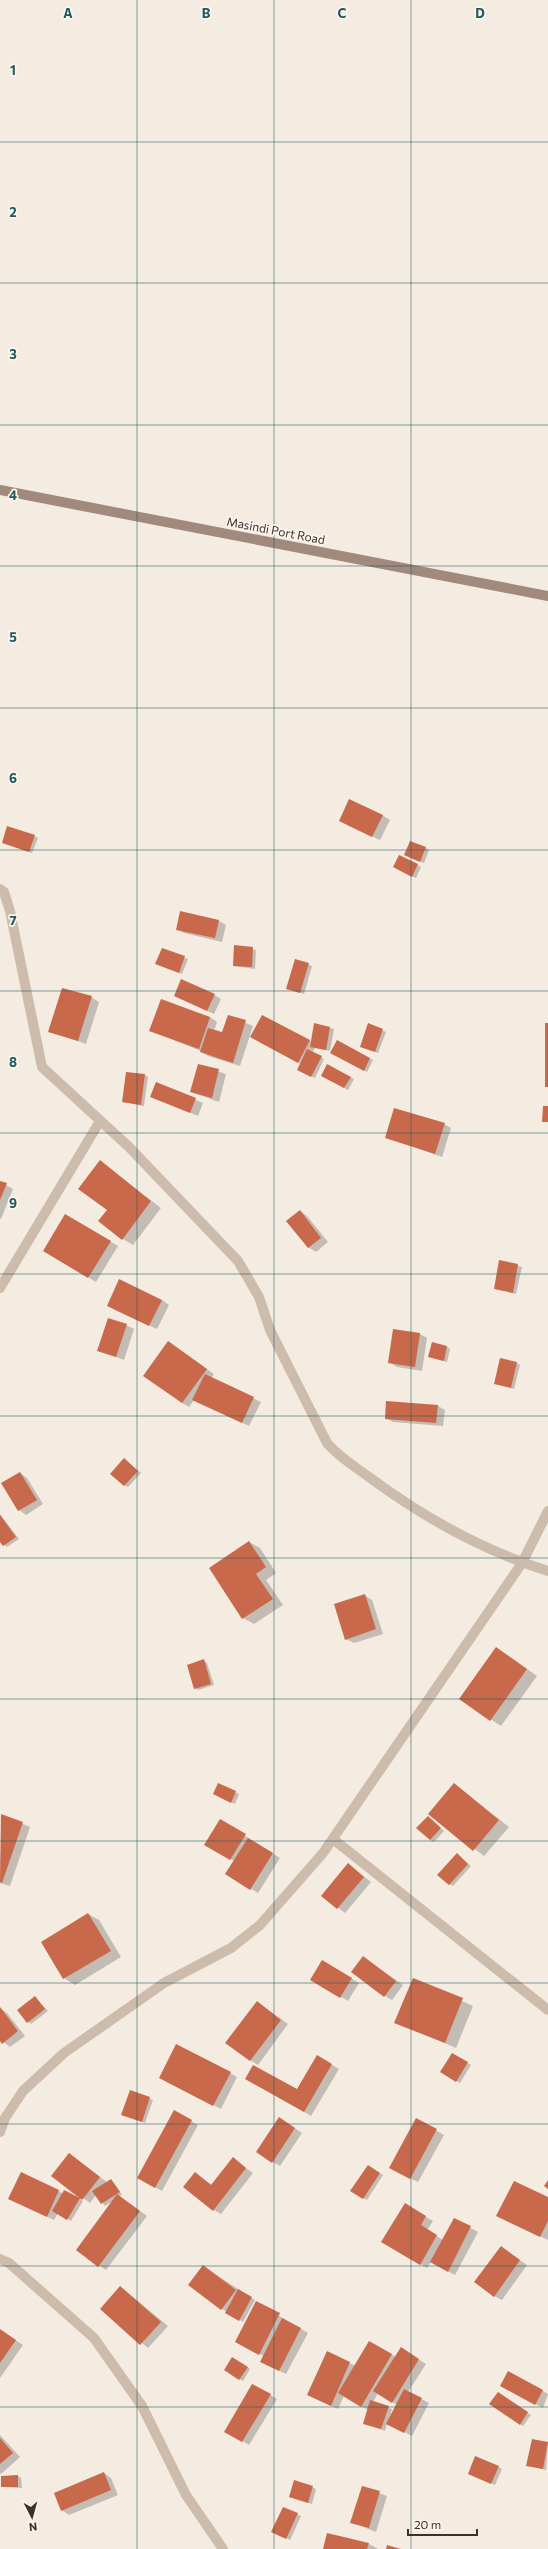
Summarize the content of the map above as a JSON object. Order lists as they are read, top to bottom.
{
  "streets": {
    "main road": ["Masindi Port Road"]
  },
  "scale_bar": "20 m",
  "north": "bottom",
  "grid": {
    "columns": [
      "A",
      "B",
      "C",
      "D"
    ],
    "rows": [
      "1",
      "2",
      "3",
      "4",
      "5",
      "6",
      "7",
      "8",
      "9"
    ]
  }
}
